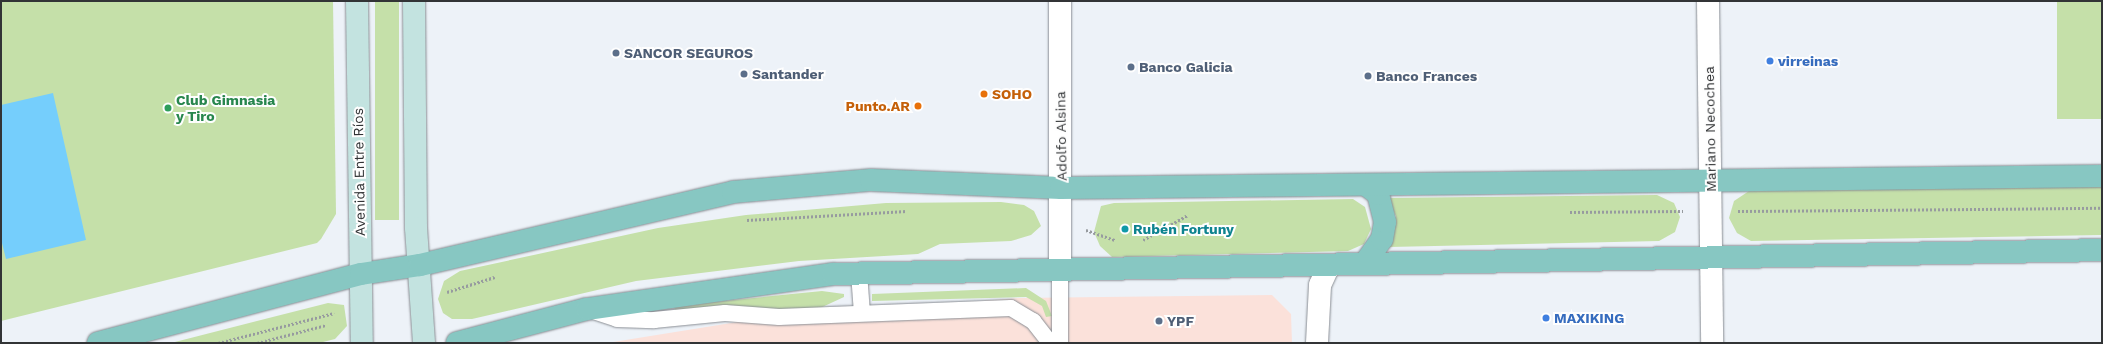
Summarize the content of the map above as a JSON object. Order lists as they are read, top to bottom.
{
  "streets": {
    "main road": ["Avenida Entre Ríos"],
    "street": ["Mariano Necochea", "Adolfo Alsina"]
  },
  "places": [
    "SANCOR SEGUROS",
    "virreinas",
    "Banco Galicia",
    "Santander",
    "Banco Frances",
    "SOHO",
    "Punto.AR",
    "Club Gimnasia y Tiro",
    "Rubén Fortuny",
    "MAXIKING",
    "YPF"
  ]
}
